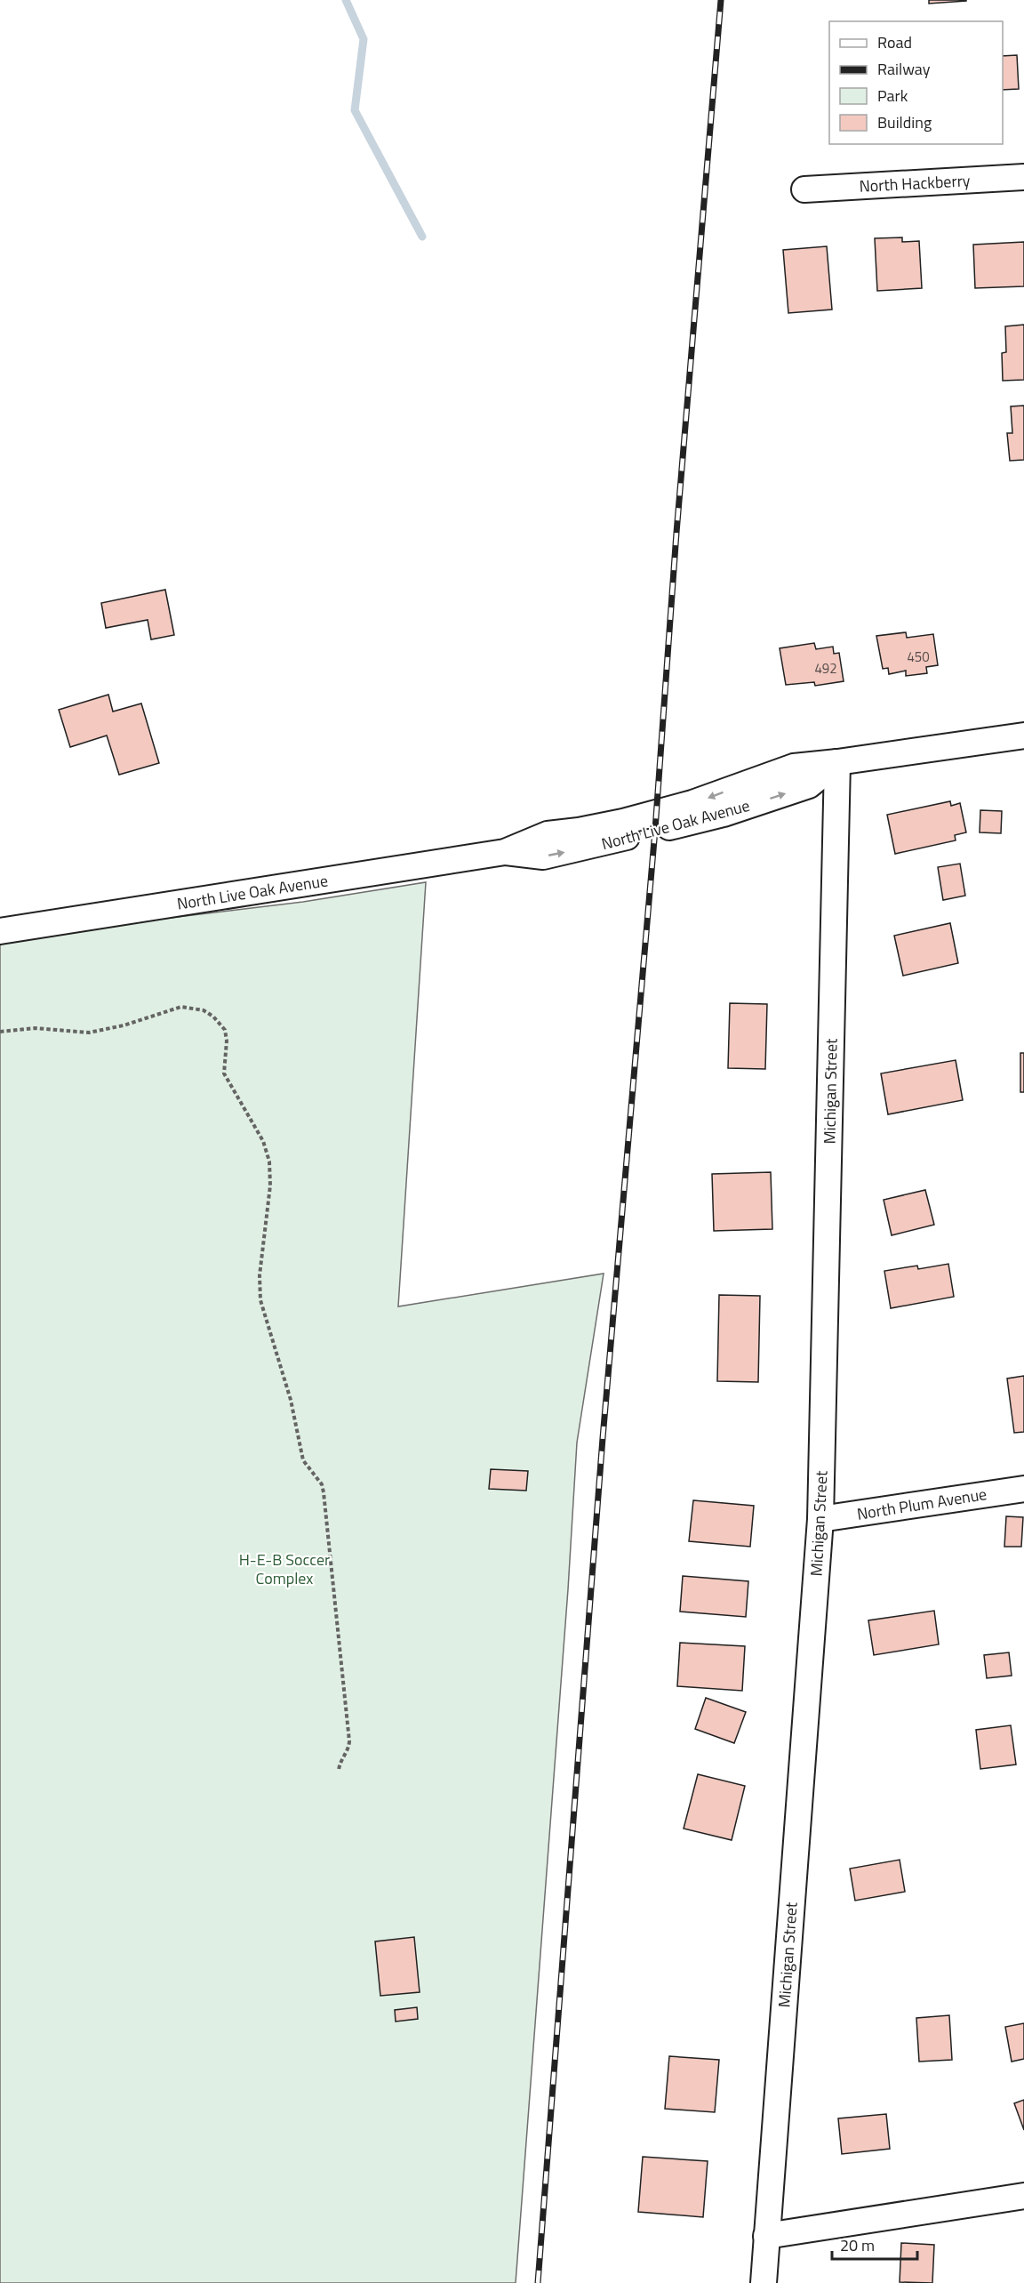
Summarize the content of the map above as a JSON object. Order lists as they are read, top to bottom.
{
  "streets": {
    "street": [
      "North Hackberry",
      "North Live Oak Avenue",
      "Michigan Street",
      "North Plum Avenue"
    ]
  },
  "crossings": [
    ["North Live Oak Avenue", "Michigan Street"],
    ["Michigan Street", "North Plum Avenue"]
  ],
  "parks": ["H-E-B Soccer Complex"],
  "house_numbers": ["450", "492"],
  "legend": [
    "Road",
    "Railway",
    "Park",
    "Building"
  ],
  "scale_bar": "20 m"
}
